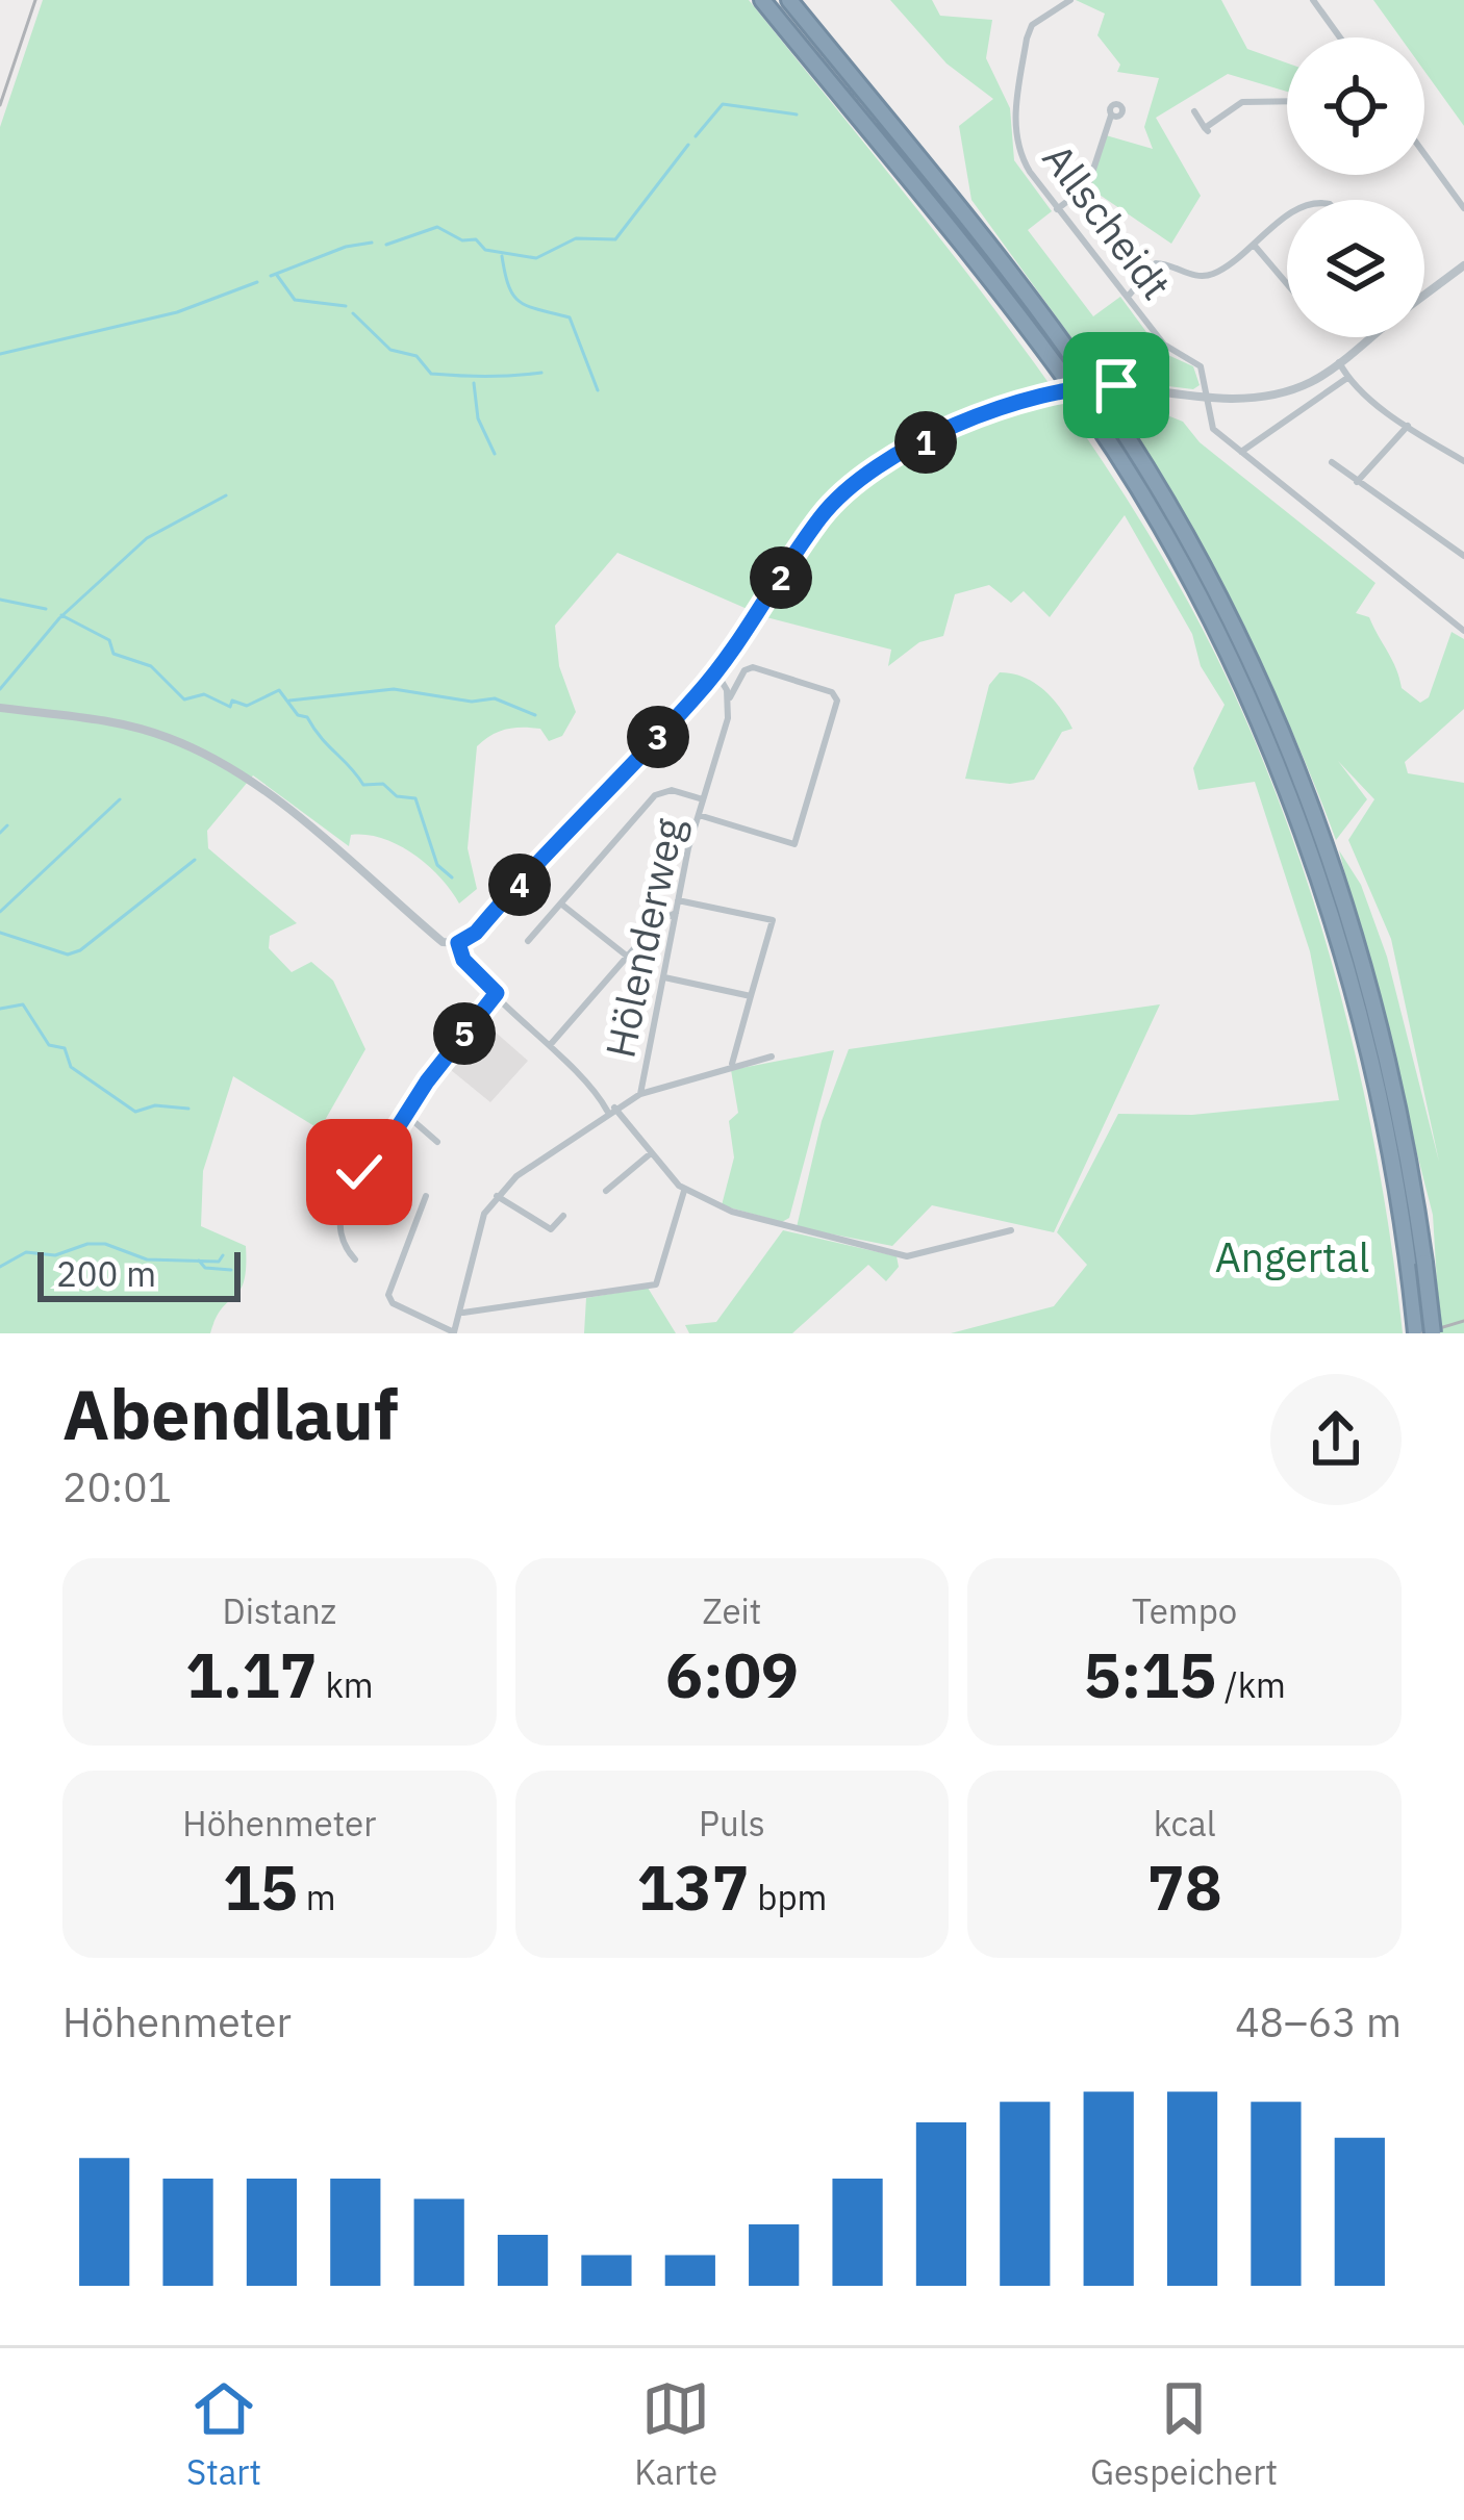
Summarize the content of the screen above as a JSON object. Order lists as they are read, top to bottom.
{
  "streets": {
    "street": ["Allscheidt", "Hölenderweg"]
  },
  "parks": ["Angertal"],
  "scale_bar": "200 m",
  "page": {
    "pins": [
      "1",
      "2",
      "3",
      "4",
      "5"
    ],
    "scale": "200 m",
    "heading": ["Abendlauf", "20:01"],
    "stats": [
      ["Distanz", "1.17 km"],
      ["Zeit", "6:09"],
      ["Tempo", "5:15 /km"],
      ["Höhenmeter", "15 m"],
      ["Puls", "137 bpm"],
      ["kcal", "78"]
    ],
    "chart": ["Höhenmeter", "48–63 m"],
    "tabs": ["Start", "Karte", "Gespeichert"]
  }
}
